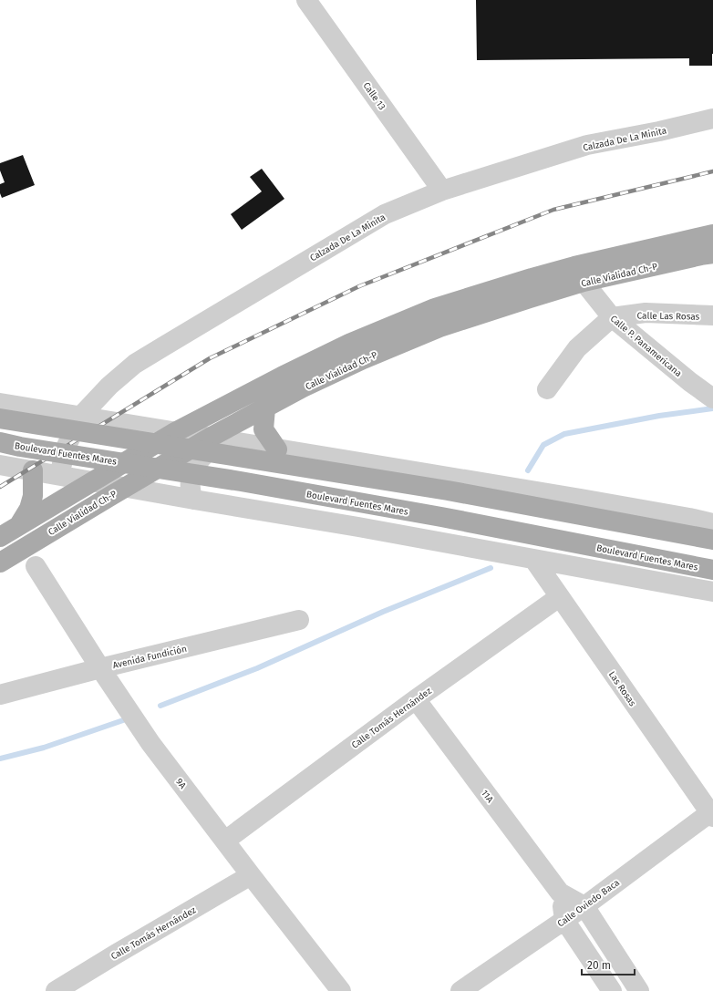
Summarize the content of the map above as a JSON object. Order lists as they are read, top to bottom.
{
  "streets": {
    "main road": ["Calle Vialidad Ch-P", "Boulevard Fuentes Mares"],
    "street": [
      "Calle 13",
      "Calzada De La Minita",
      "Calle Las Rosas",
      "Calle P. Panamericana",
      "Avenida Fundición",
      "Las Rosas",
      "Calle Tomás Hernández",
      "9A",
      "11A",
      "Calle Oviedo Baca"
    ]
  },
  "crossings": [
    ["Calle 13", "Calzada De La Minita"],
    ["Calle Vialidad Ch-P", "Calle P. Panamericana"],
    ["Calle Las Rosas", "Calle P. Panamericana"],
    ["Avenida Fundición", "9A"],
    ["Las Rosas", "Calle Tomás Hernández"],
    ["Las Rosas", "Calle Oviedo Baca"],
    ["Calle Tomás Hernández", "9A"],
    ["Calle Tomás Hernández", "11A"],
    ["11A", "Calle Oviedo Baca"]
  ],
  "scale_bar": "20 m"
}
